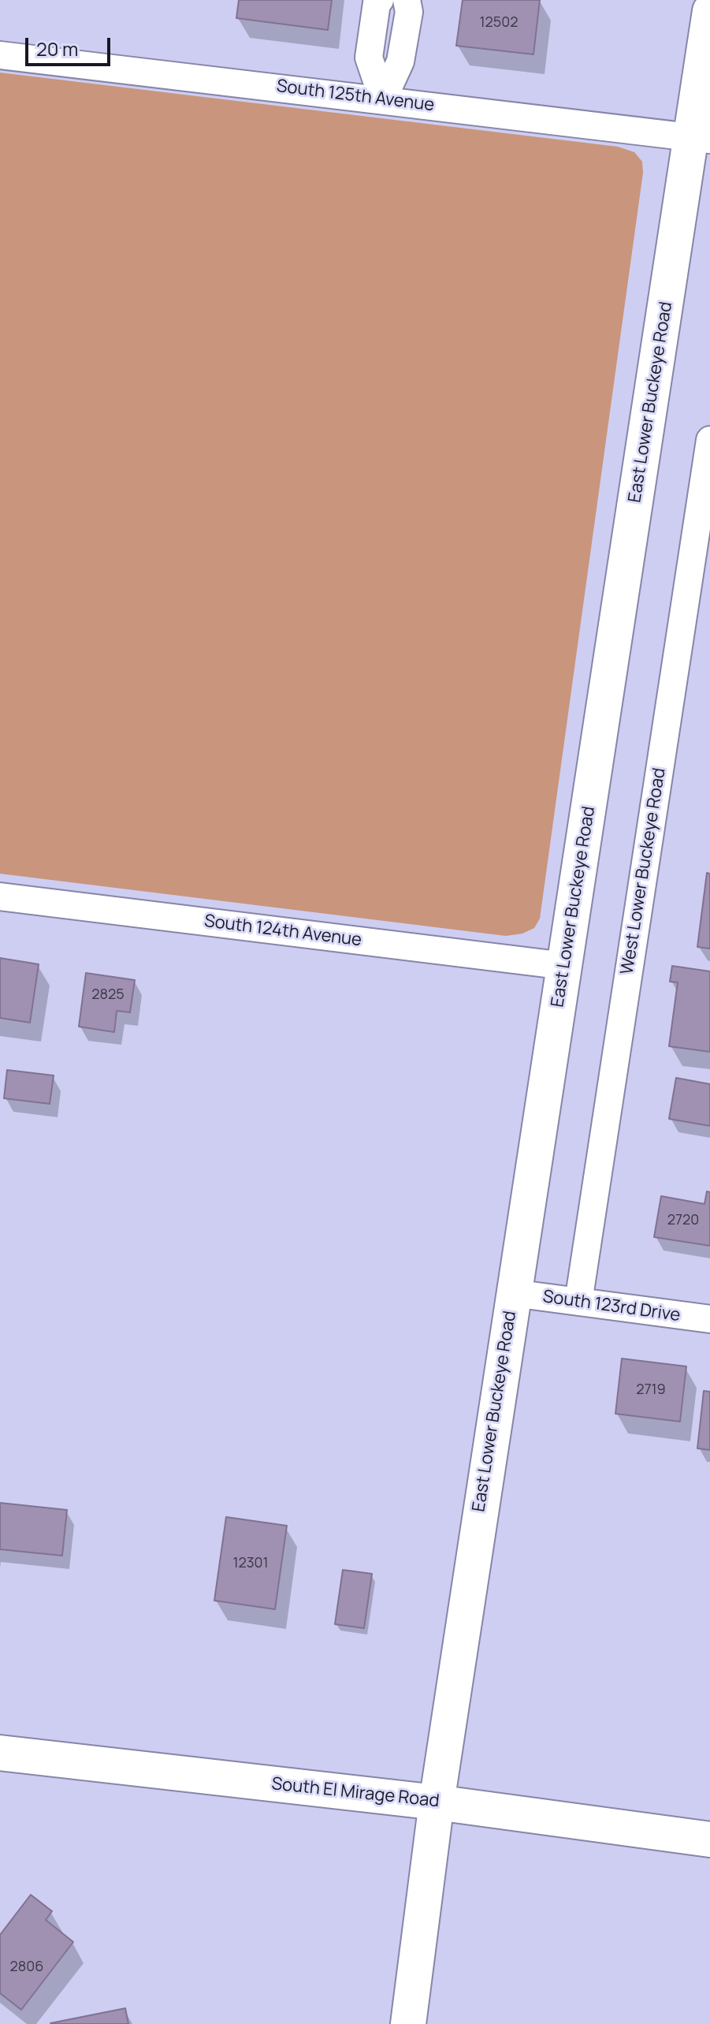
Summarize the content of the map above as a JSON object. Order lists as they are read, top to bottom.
{
  "streets": {
    "main road": ["East Lower Buckeye Road", "South El Mirage Road"],
    "street": [
      "South 125th Avenue",
      "West Lower Buckeye Road",
      "South 124th Avenue",
      "South 123rd Drive"
    ]
  },
  "crossings": [
    ["South 125th Avenue", "East Lower Buckeye Road"],
    ["East Lower Buckeye Road", "South 124th Avenue"],
    ["East Lower Buckeye Road", "South 123rd Drive"],
    ["East Lower Buckeye Road", "South El Mirage Road"],
    ["West Lower Buckeye Road", "South 123rd Drive"]
  ],
  "house_numbers": [
    "12502",
    "2825",
    "2720",
    "2719",
    "12301",
    "2806"
  ],
  "scale_bar": "20 m"
}
